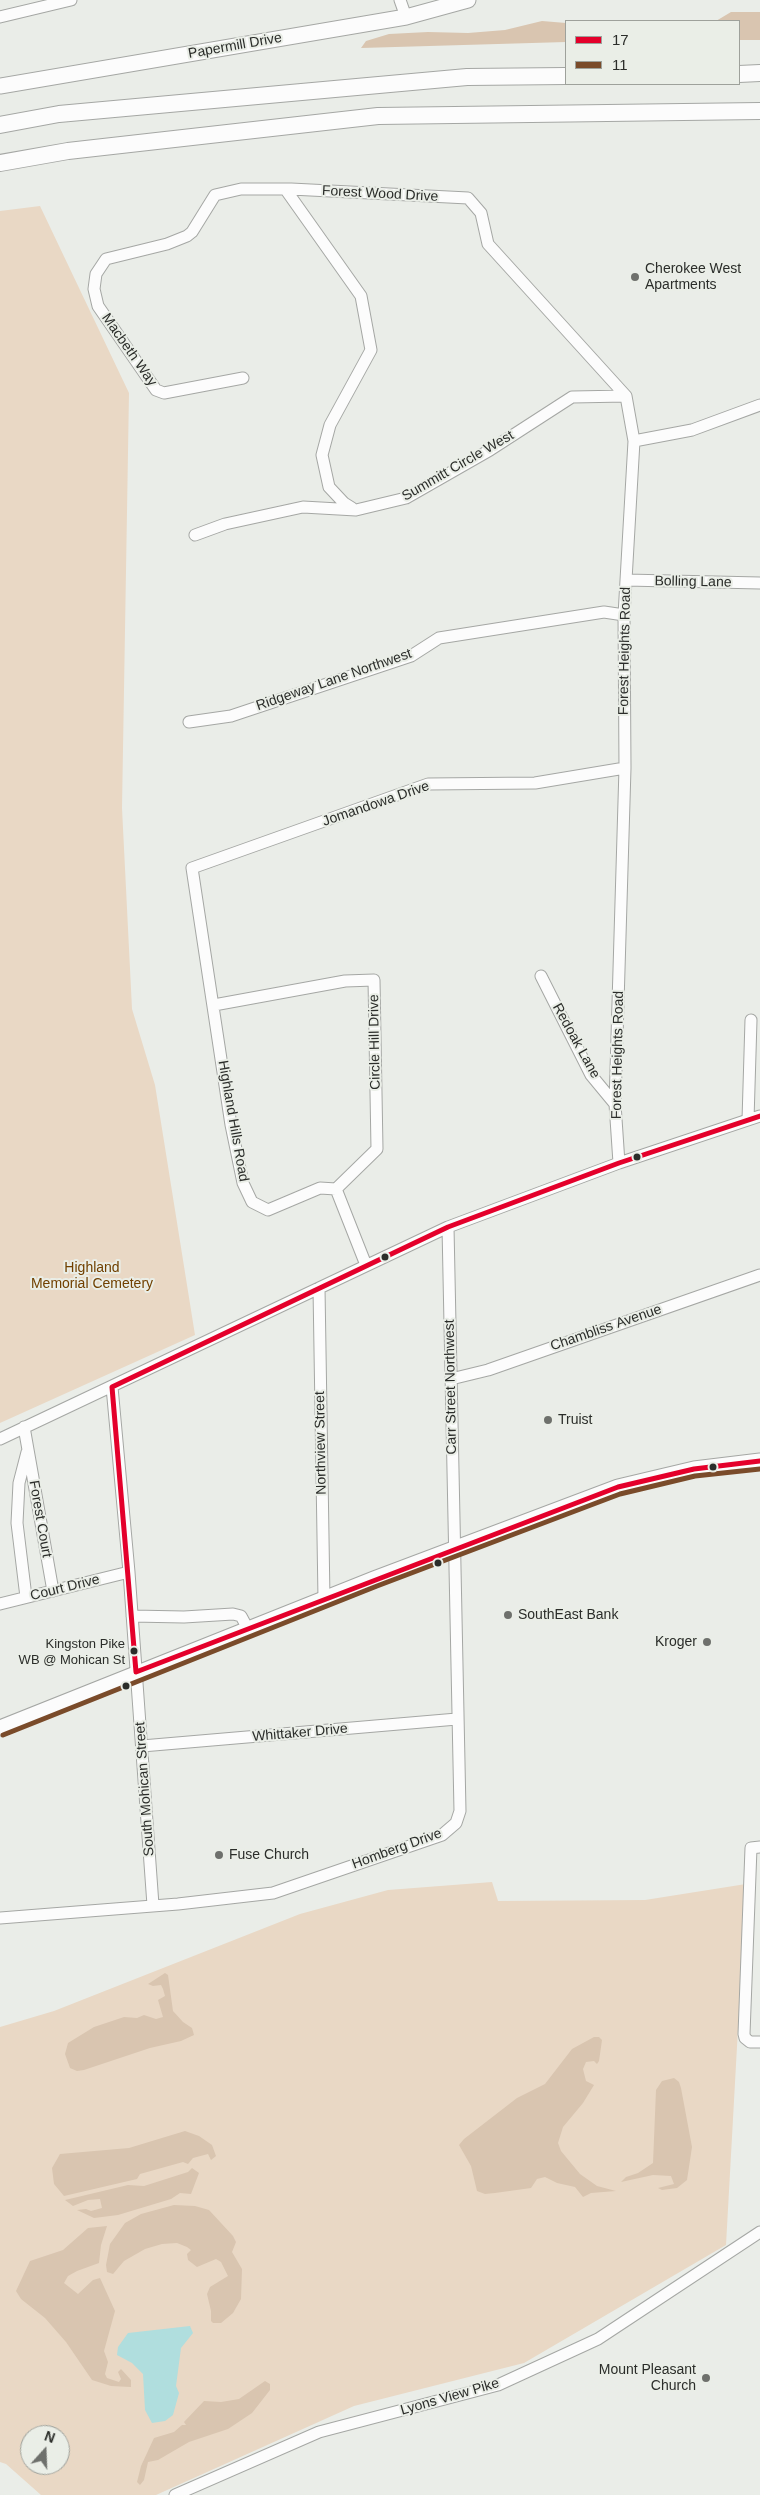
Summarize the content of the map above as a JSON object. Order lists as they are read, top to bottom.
{
  "streets": {
    "main road": ["Papermill Drive"],
    "street": [
      "Forest Wood Drive",
      "Macbeth Way",
      "Summitt Circle West",
      "Bolling Lane",
      "Forest Heights Road",
      "Ridgeway Lane Northwest",
      "Jomandowa Drive",
      "Redoak Lane",
      "Circle Hill Drive",
      "Highland Hills Road",
      "Chambliss Avenue",
      "Carr Street Northwest",
      "Northview Street",
      "Forest Court",
      "Court Drive",
      "Whittaker Drive",
      "South Mohican Street",
      "Homberg Drive",
      "Lyons View Pike"
    ]
  },
  "crossings": [
    ["Forest Wood Drive", "Macbeth Way"],
    ["Forest Wood Drive", "Summitt Circle West"],
    ["Forest Wood Drive", "Forest Heights Road"],
    ["Summitt Circle West", "Forest Heights Road"],
    ["Bolling Lane", "Forest Heights Road"],
    ["Forest Heights Road", "Ridgeway Lane Northwest"],
    ["Forest Heights Road", "Jomandowa Drive"],
    ["Forest Heights Road", "Redoak Lane"],
    ["Jomandowa Drive", "Highland Hills Road"],
    ["Circle Hill Drive", "Highland Hills Road"],
    ["Chambliss Avenue", "Carr Street Northwest"],
    ["Carr Street Northwest", "Homberg Drive"],
    ["Forest Court", "Court Drive"],
    ["Court Drive", "South Mohican Street"],
    ["Whittaker Drive", "South Mohican Street"],
    ["Whittaker Drive", "Homberg Drive"],
    ["South Mohican Street", "Homberg Drive"]
  ],
  "parks": ["Highland Memorial Cemetery"],
  "places": [
    "Cherokee West Apartments",
    "Truist",
    "SouthEast Bank",
    "Kroger",
    "Kingston Pike WB @ Mohican St",
    "Fuse Church",
    "Mount Pleasant Church"
  ],
  "lines": ["transit line 17", "transit line 11"],
  "legend": ["17", "11"],
  "north": "top"
}
